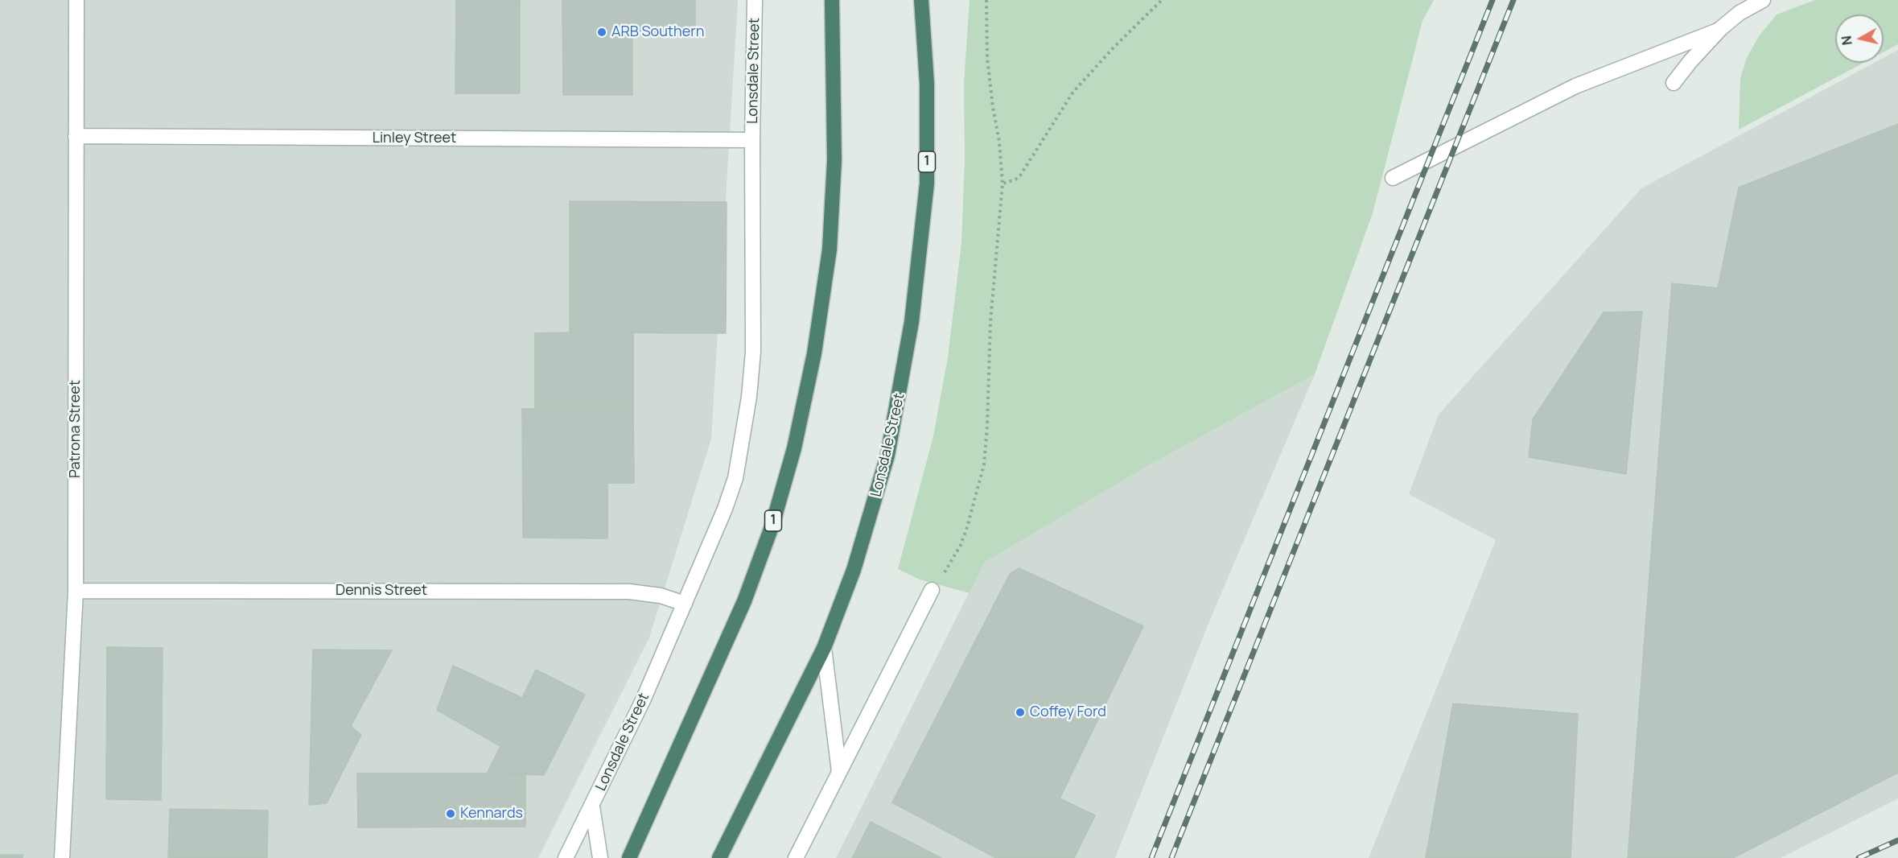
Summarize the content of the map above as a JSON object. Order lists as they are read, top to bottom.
{
  "streets": {
    "highway": ["Lonsdale Street", "1"],
    "street": ["Linley Street", "Patrona Street", "Dennis Street"]
  },
  "crossings": [
    ["Lonsdale Street", "Linley Street"],
    ["Lonsdale Street", "Dennis Street"],
    ["Linley Street", "Patrona Street"],
    ["Patrona Street", "Dennis Street"]
  ],
  "places": ["ARB Southern", "Coffey Ford", "Kennards"],
  "north": "left"
}
